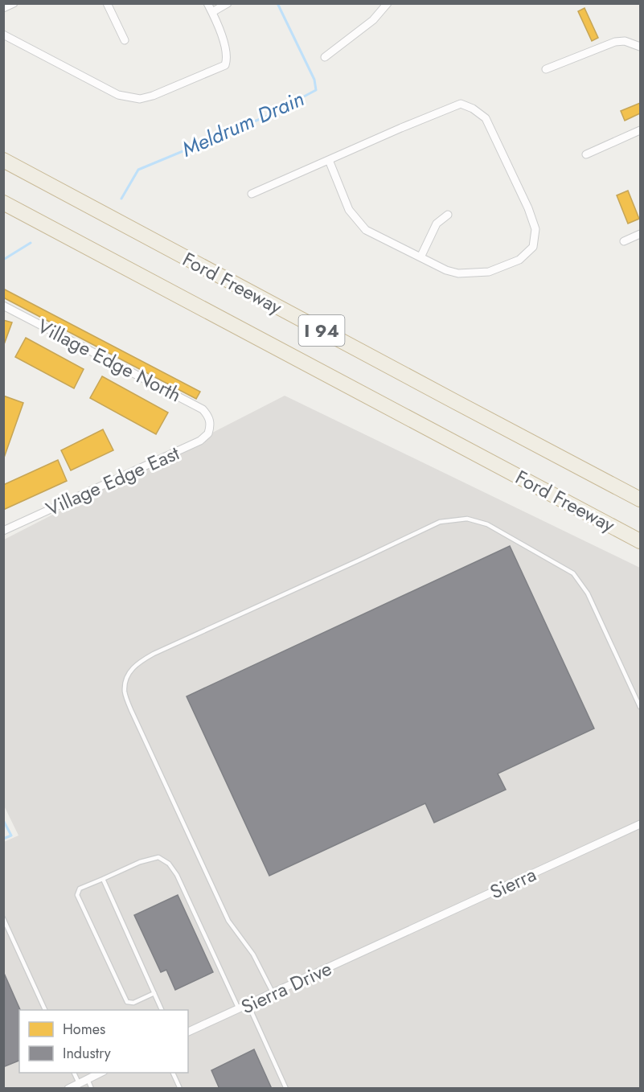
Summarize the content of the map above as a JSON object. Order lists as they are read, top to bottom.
{
  "streets": {
    "highway": ["Ford Freeway", "I 94"],
    "street": [
      "Village Edge North",
      "Village Edge East",
      "Sierra",
      "Sierra Drive"
    ]
  },
  "crossings": [
    ["Village Edge North", "Village Edge East"],
    ["Sierra", "Sierra Drive"]
  ],
  "water": ["Meldrum Drain"],
  "legend": ["Homes", "Industry"]
}
